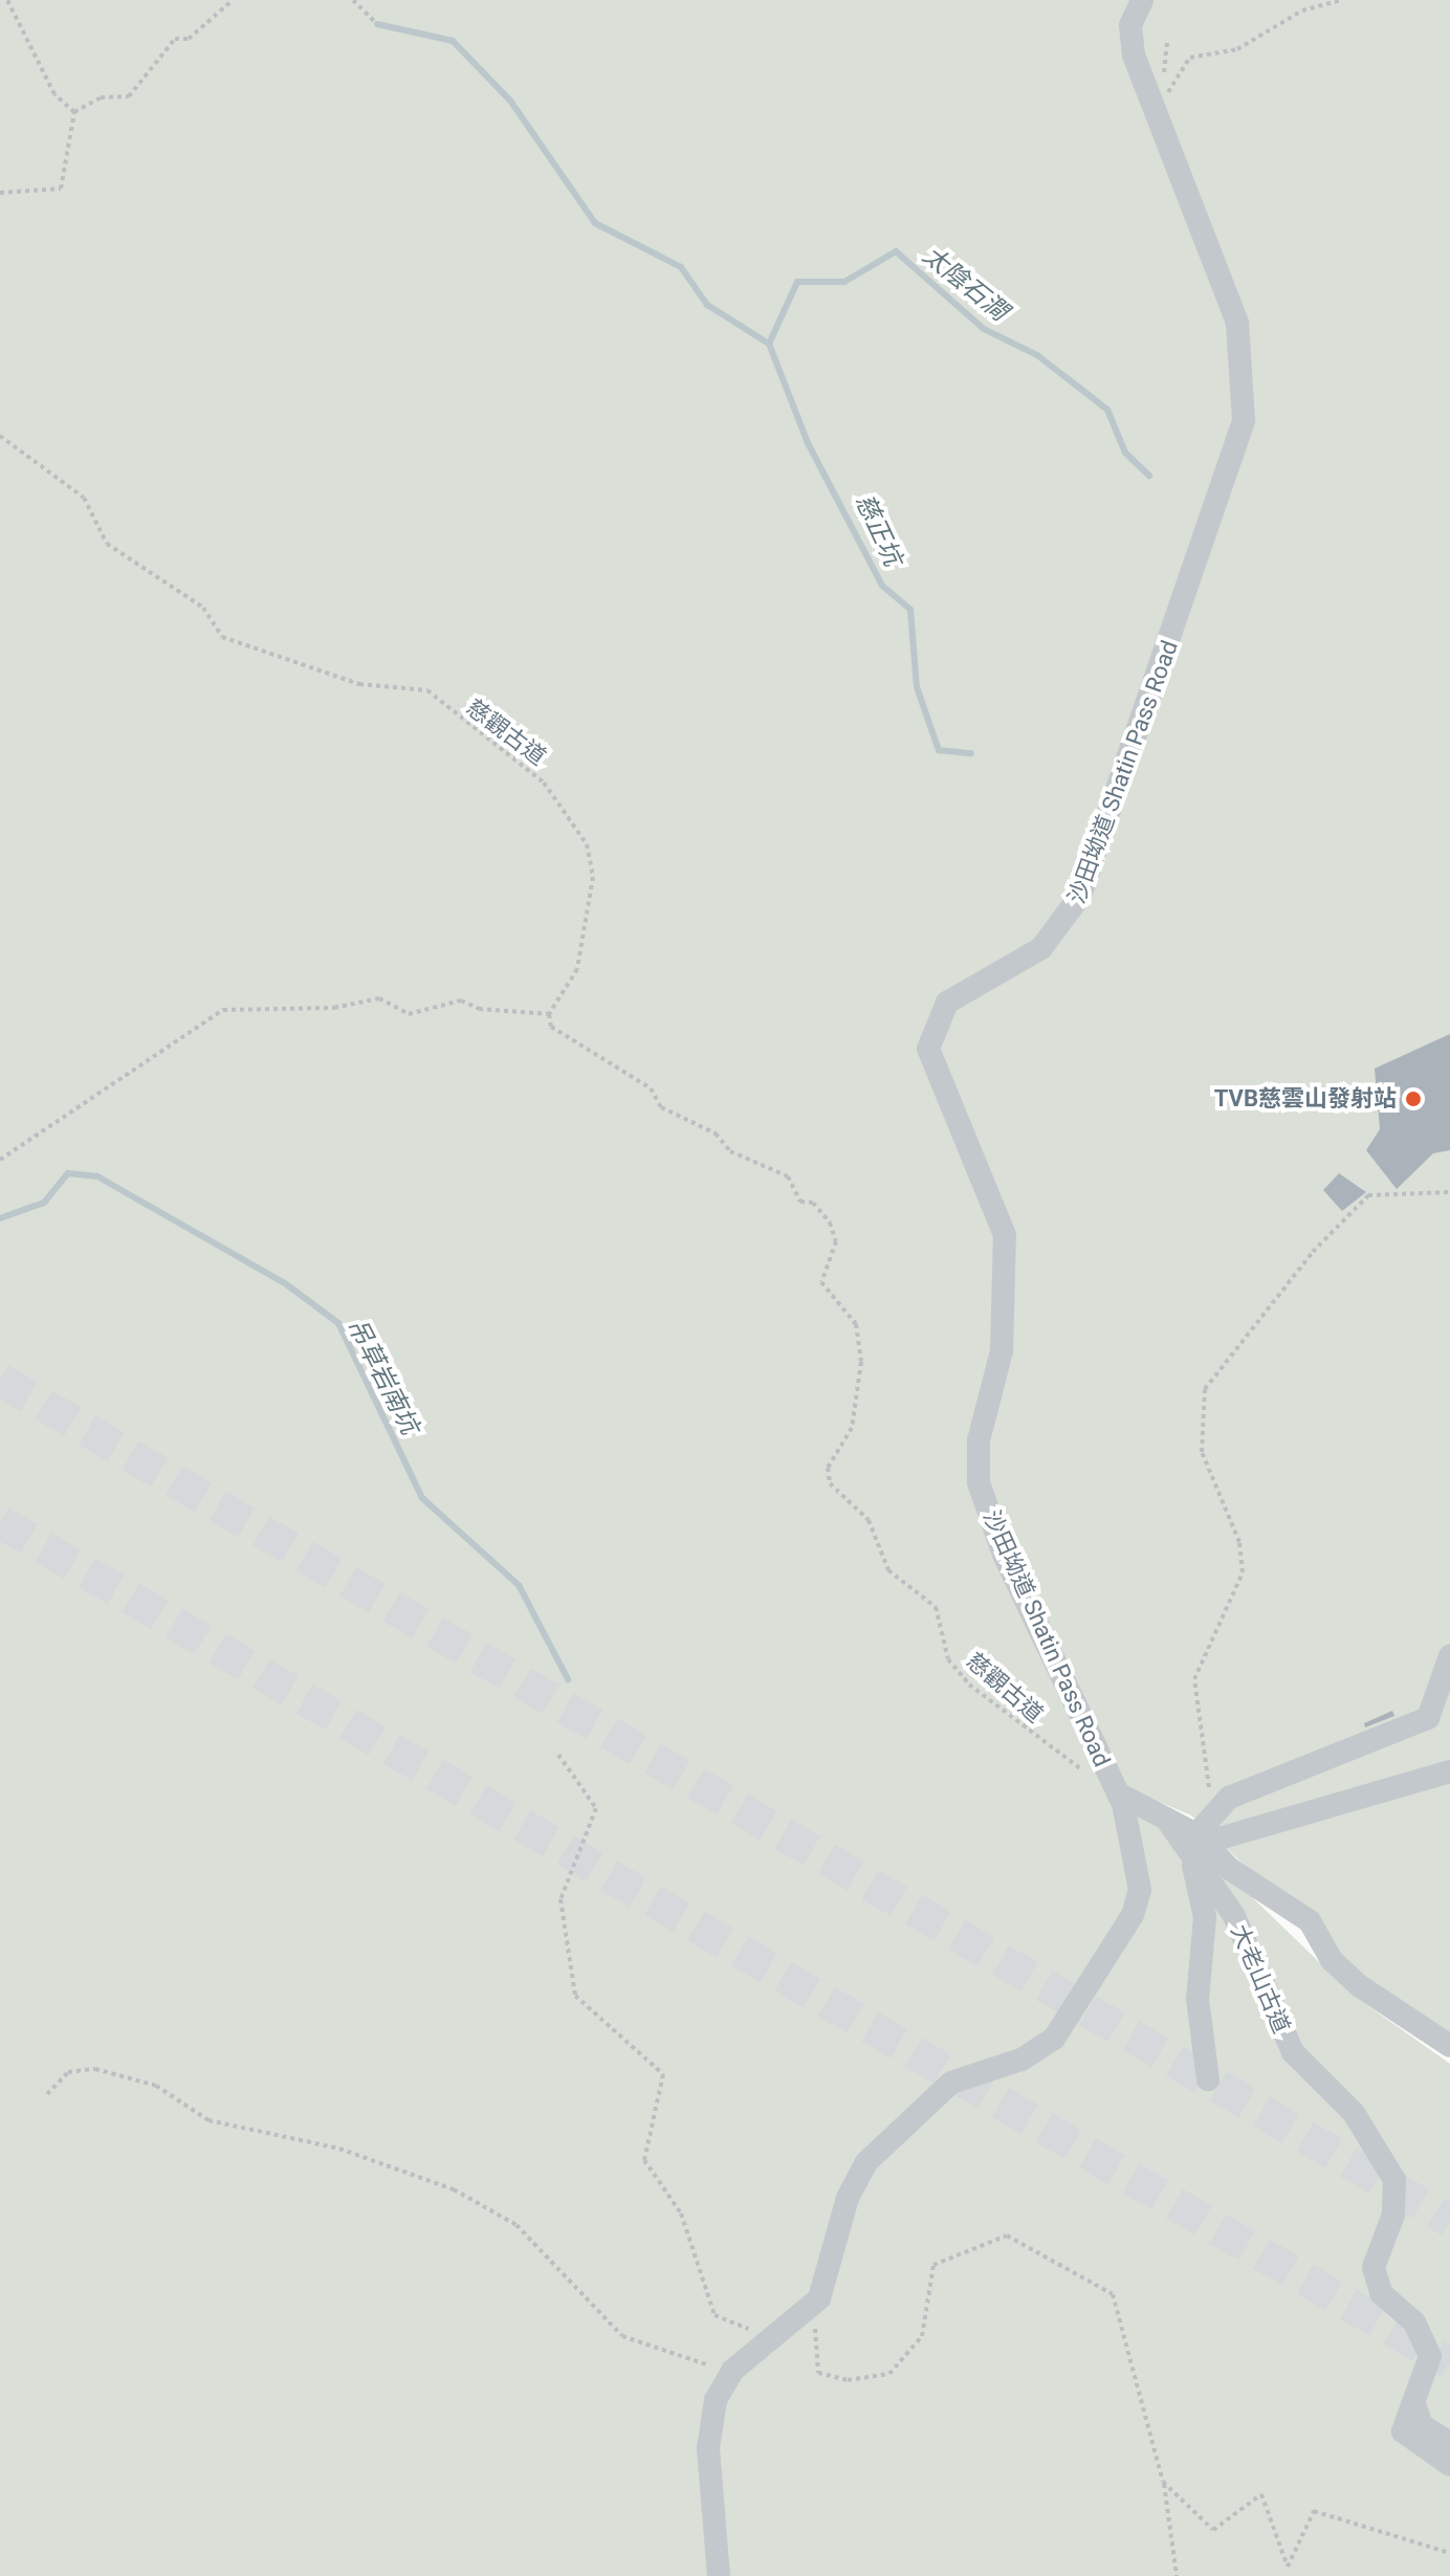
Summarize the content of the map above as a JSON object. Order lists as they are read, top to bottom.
{
  "streets": {
    "street": ["沙田坳道 Shatin Pass Road", "大老山古道"],
    "path": ["慈觀古道"]
  },
  "crossings": [
    ["慈觀古道", "沙田坳道 Shatin Pass Road"]
  ],
  "water": ["太陰石澗", "慈正坑", "吊草岩南坑"],
  "places": ["TVB慈雲山發射站"]
}
